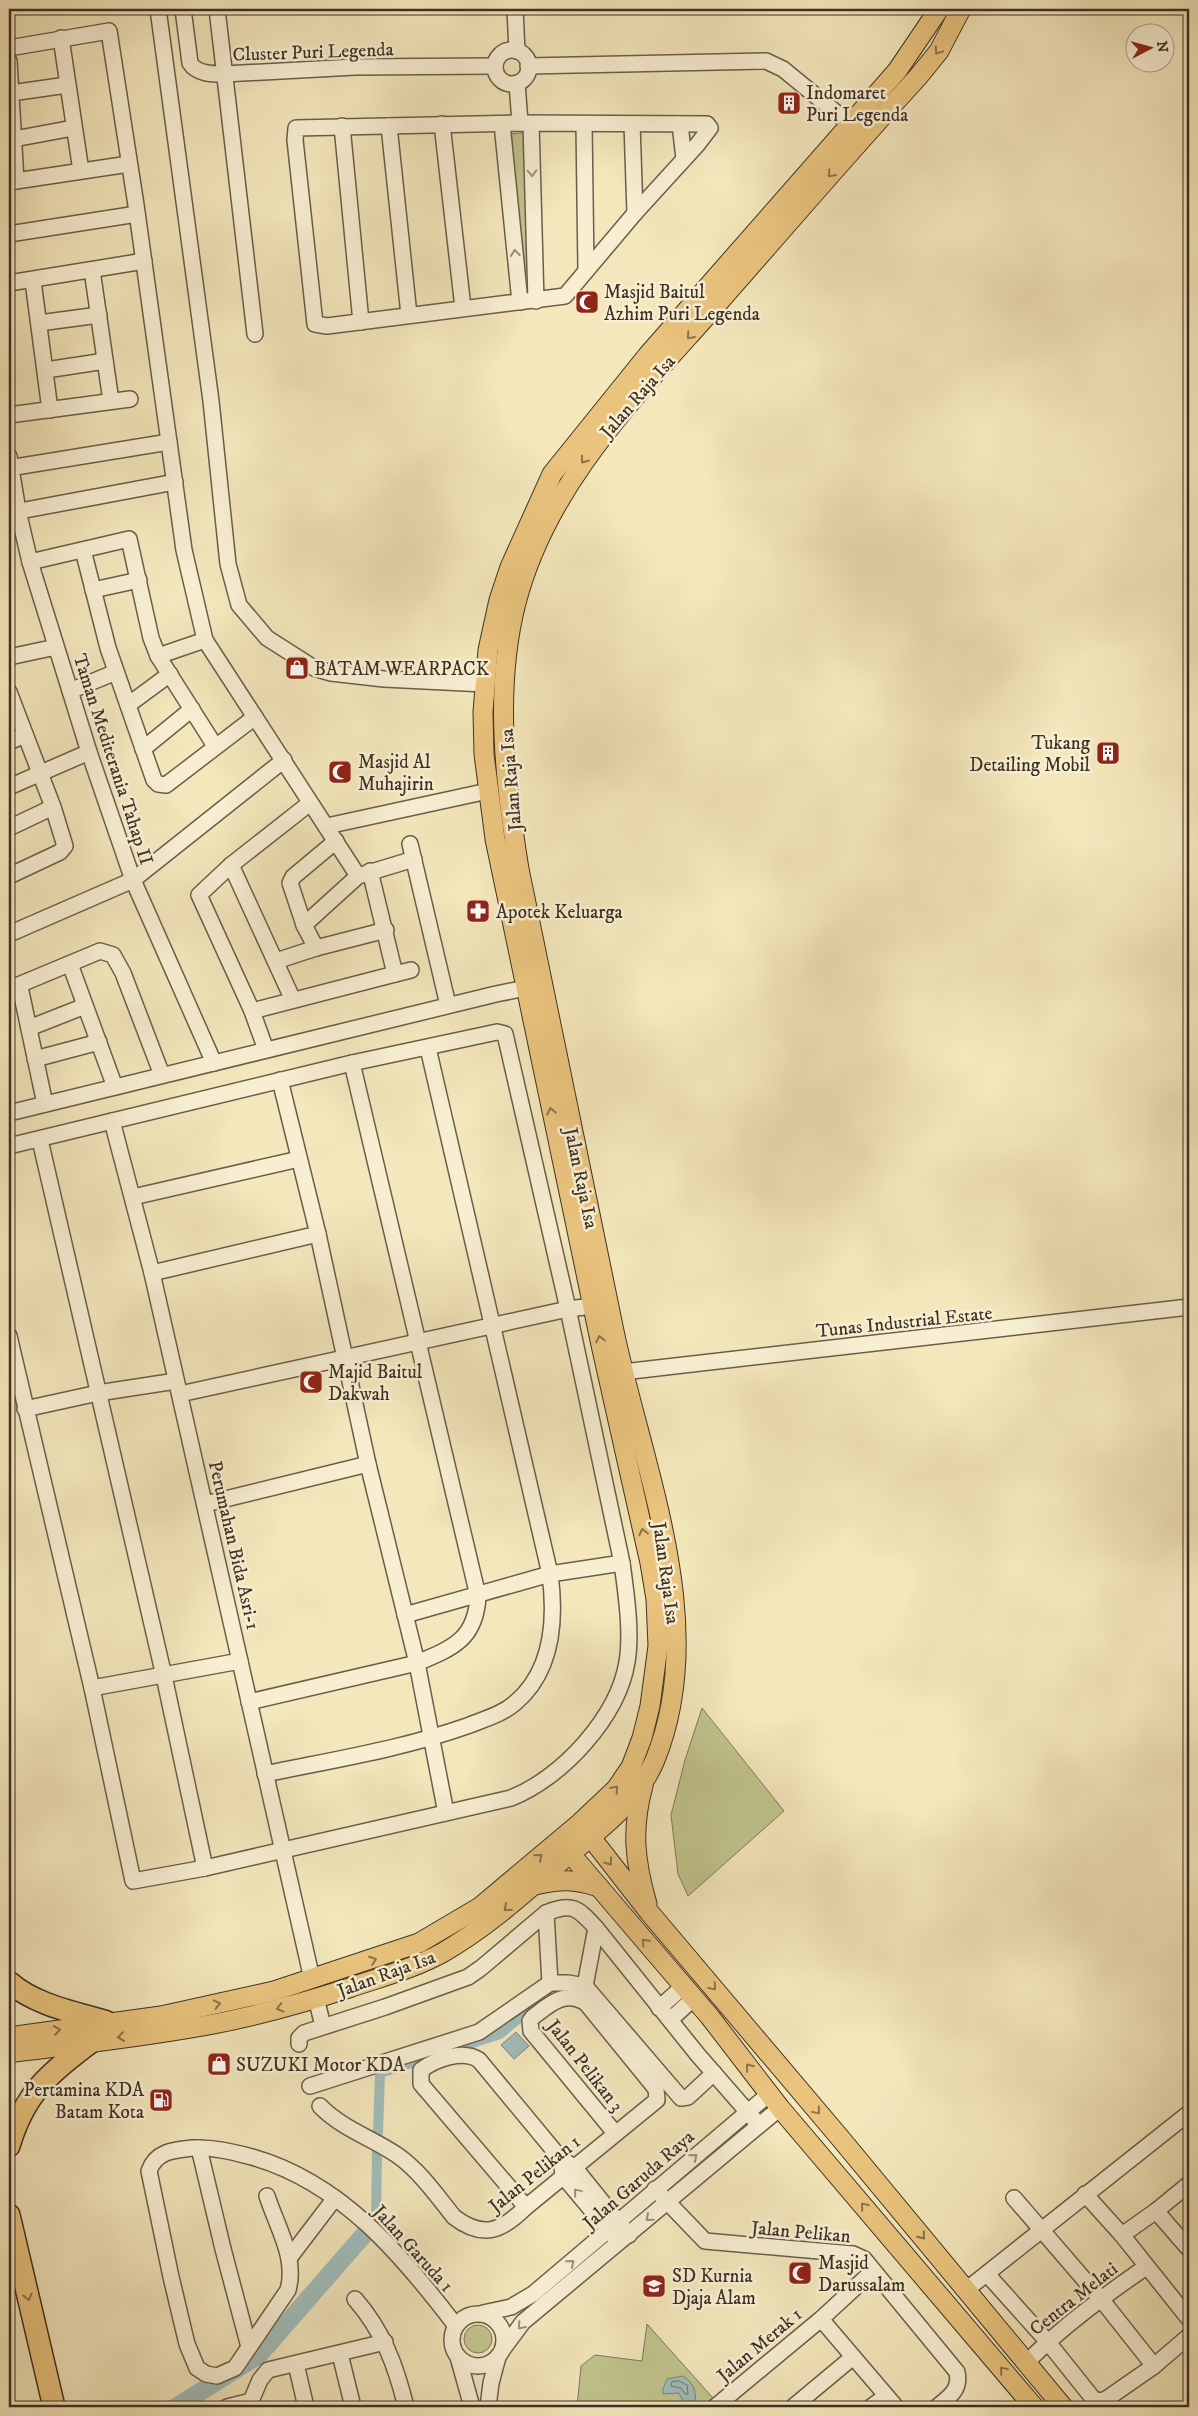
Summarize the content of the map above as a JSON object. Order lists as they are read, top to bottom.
{
  "streets": {
    "main road": ["Jalan Raja Isa"],
    "street": [
      "Cluster Puri Legenda",
      "Taman Mediterania Tahap II",
      "Tunas Industrial Estate",
      "Perumahan Bida Asri-1",
      "Jalan Pelikan 3",
      "Jalan Pelikan 1",
      "Jalan Garuda Raya",
      "Jalan Pelikan",
      "Jalan Garuda 1",
      "Centra Melati",
      "Jalan Merak 1"
    ]
  },
  "crossings": [
    ["Jalan Raja Isa", "Tunas Industrial Estate"],
    ["Jalan Raja Isa", "Perumahan Bida Asri-1"],
    ["Jalan Pelikan 3", "Jalan Pelikan 1"],
    ["Jalan Garuda Raya", "Jalan Pelikan"],
    ["Jalan Garuda Raya", "Jalan Garuda 1"],
    ["Jalan Pelikan", "Jalan Merak 1"]
  ],
  "places": {
    "building": ["Indomaret Puri Legenda", "Tukang Detailing Mobil"],
    "mosque": [
      "Masjid Baitul Azhim Puri Legenda",
      "Masjid Al Muhajirin",
      "Majid Baitul Dakwah",
      "Masjid Darussalam"
    ],
    "shop": ["BATAM WEARPACK", "SUZUKI Motor KDA"],
    "pharmacy": ["Apotek Keluarga"],
    "fuel station": ["Pertamina KDA Batam Kota"],
    "school or university": ["SD Kurnia Djaja Alam"]
  },
  "north": "right"
}
